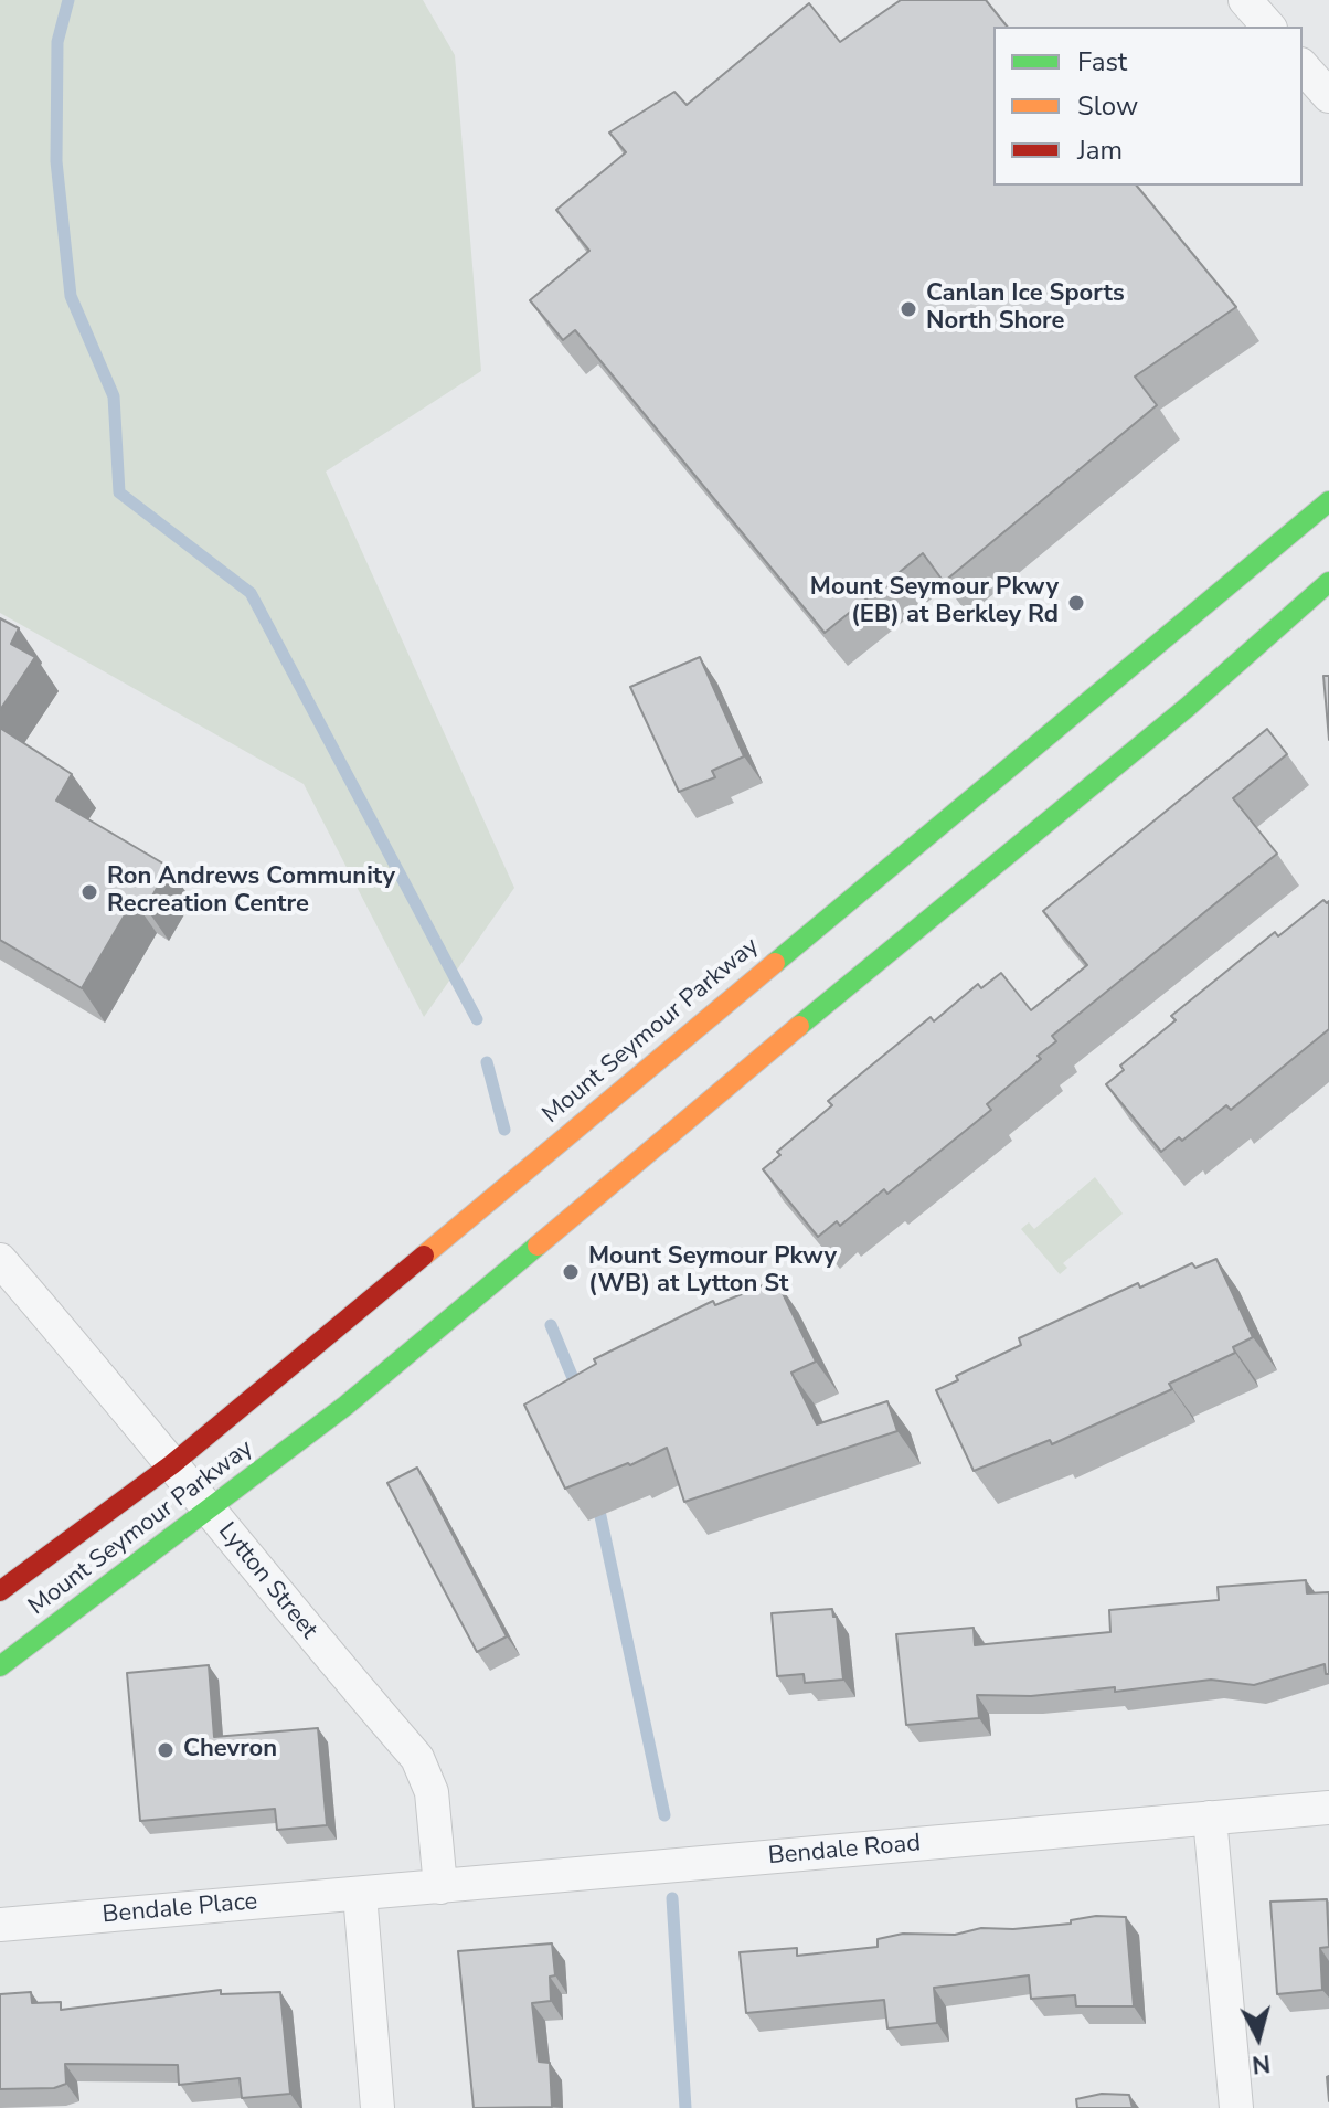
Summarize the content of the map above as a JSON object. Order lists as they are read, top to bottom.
{
  "streets": {
    "main road": ["Mount Seymour Parkway"],
    "street": ["Lytton Street", "Bendale Road", "Bendale Place"]
  },
  "crossings": [
    ["Mount Seymour Parkway", "Lytton Street"],
    ["Lytton Street", "Bendale Road"],
    ["Bendale Road", "Bendale Place"]
  ],
  "places": [
    "Canlan Ice Sports North Shore",
    "Mount Seymour Pkwy (EB) at Berkley Rd",
    "Ron Andrews Community Recreation Centre",
    "Mount Seymour Pkwy (WB) at Lytton St",
    "Chevron"
  ],
  "legend": ["Fast", "Slow", "Jam"],
  "north": "bottom"
}
